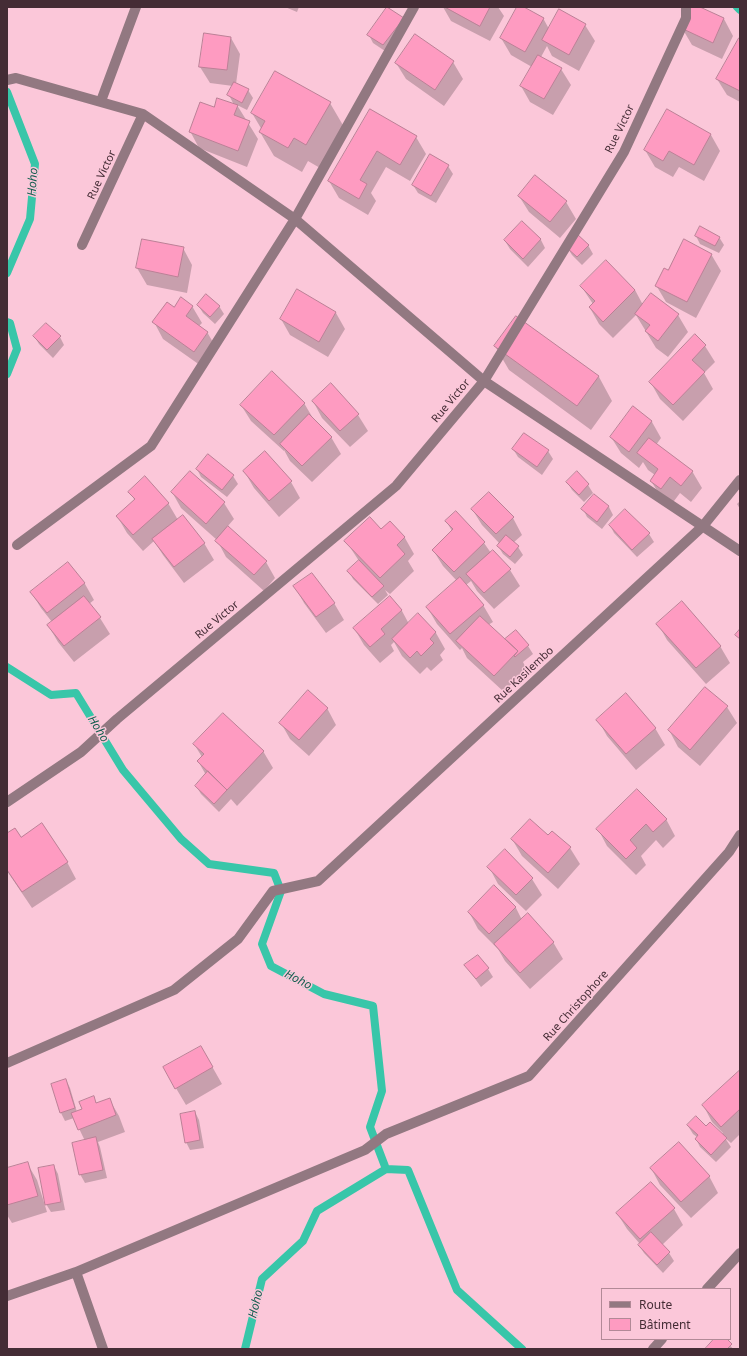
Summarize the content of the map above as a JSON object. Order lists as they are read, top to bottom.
{
  "streets": {
    "street": ["Rue Victor", "Rue Kasilembo", "Rue Christophore"]
  },
  "water": ["Hoho"],
  "legend": ["Route", "Bâtiment"]
}
